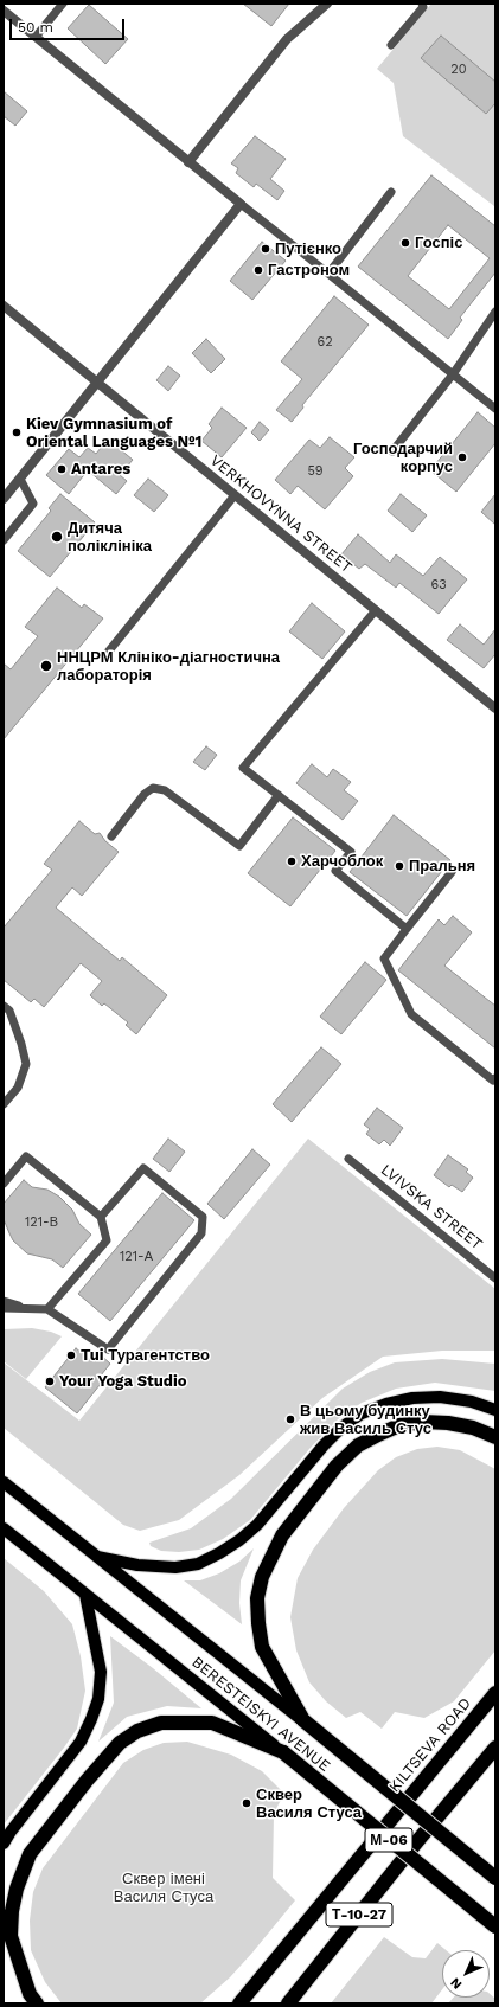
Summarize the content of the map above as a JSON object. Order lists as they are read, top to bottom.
{
  "streets": {
    "highway": [
      "BERESTEISKYI AVENUE",
      "KILTSEVA ROAD",
      "М-06",
      "Т-10-27"
    ],
    "street": ["VERKHOVYNNA STREET"],
    "lane": ["LVIVSKA STREET"]
  },
  "crossings": [
    ["KILTSEVA ROAD", "Т-10-27"]
  ],
  "parks": ["Сквер імені Василя Стуса"],
  "places": [
    "Госпіс",
    "Путієнко",
    "Гастроном",
    "Kiev Gymnasium of Oriental Languages №1",
    "Господарчий корпус",
    "Antares",
    "Дитяча поліклініка",
    "ННЦРМ Клініко-діагностична лабораторія",
    "Харчоблок",
    "Пральня",
    "Tui Турагентство",
    "Your Yoga Studio",
    "В цьому будинку жив Василь Стус",
    "Сквер Василя Стуса"
  ],
  "house_numbers": [
    "20",
    "62",
    "59",
    "63",
    "121-В",
    "121-А"
  ],
  "scale_bar": "50 m",
  "north": "bottom left"
}
